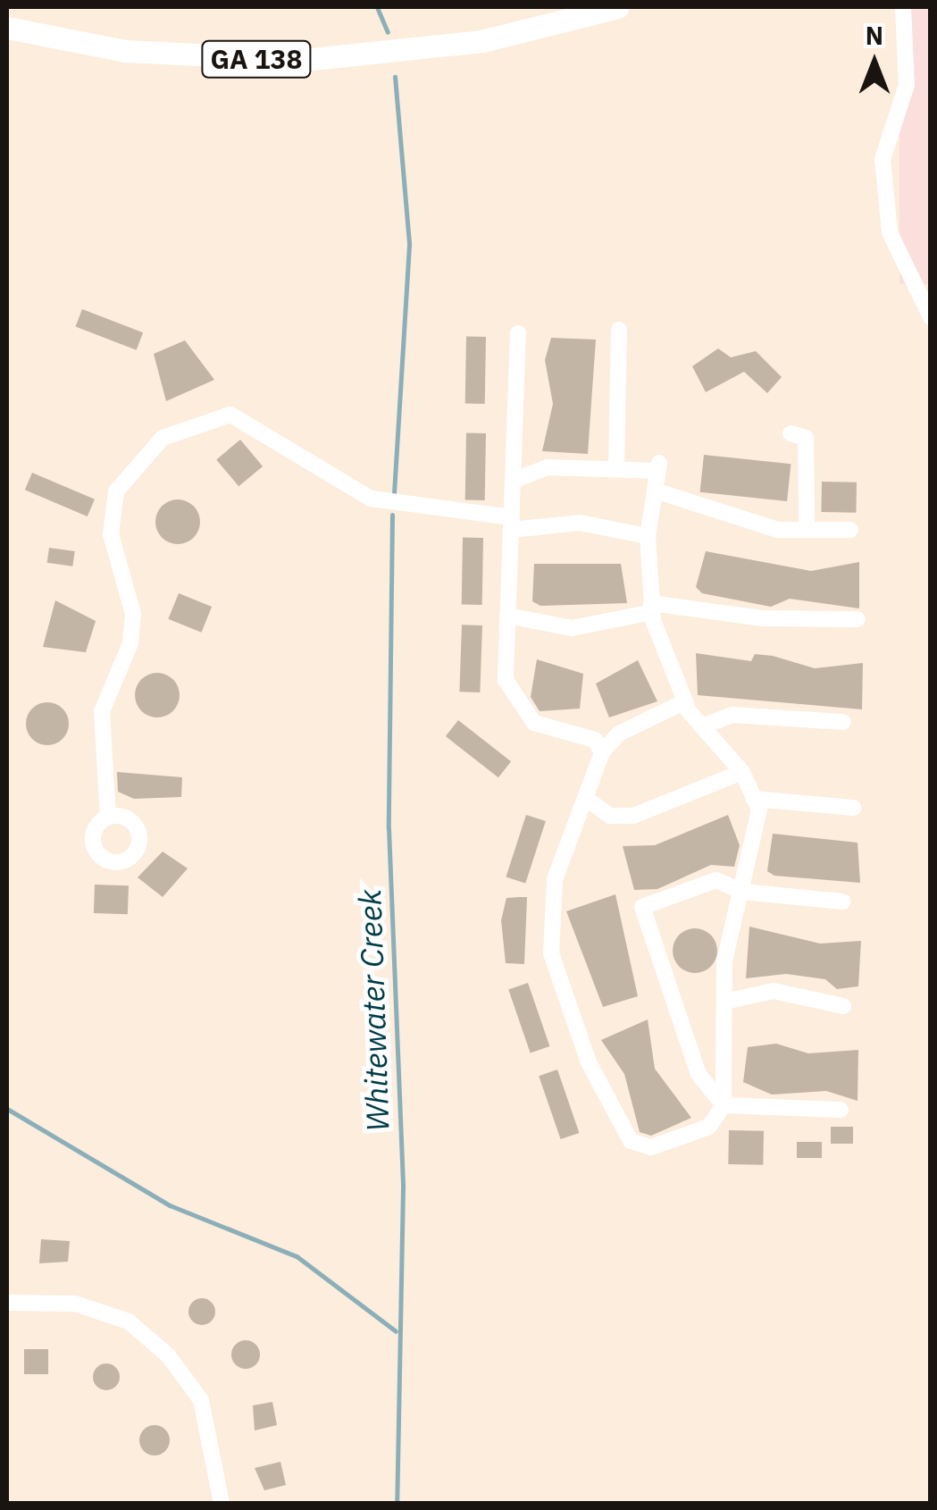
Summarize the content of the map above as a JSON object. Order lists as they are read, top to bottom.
{
  "streets": {
    "main road": ["GA 138"]
  },
  "water": ["Whitewater Creek"],
  "north": "top"
}
